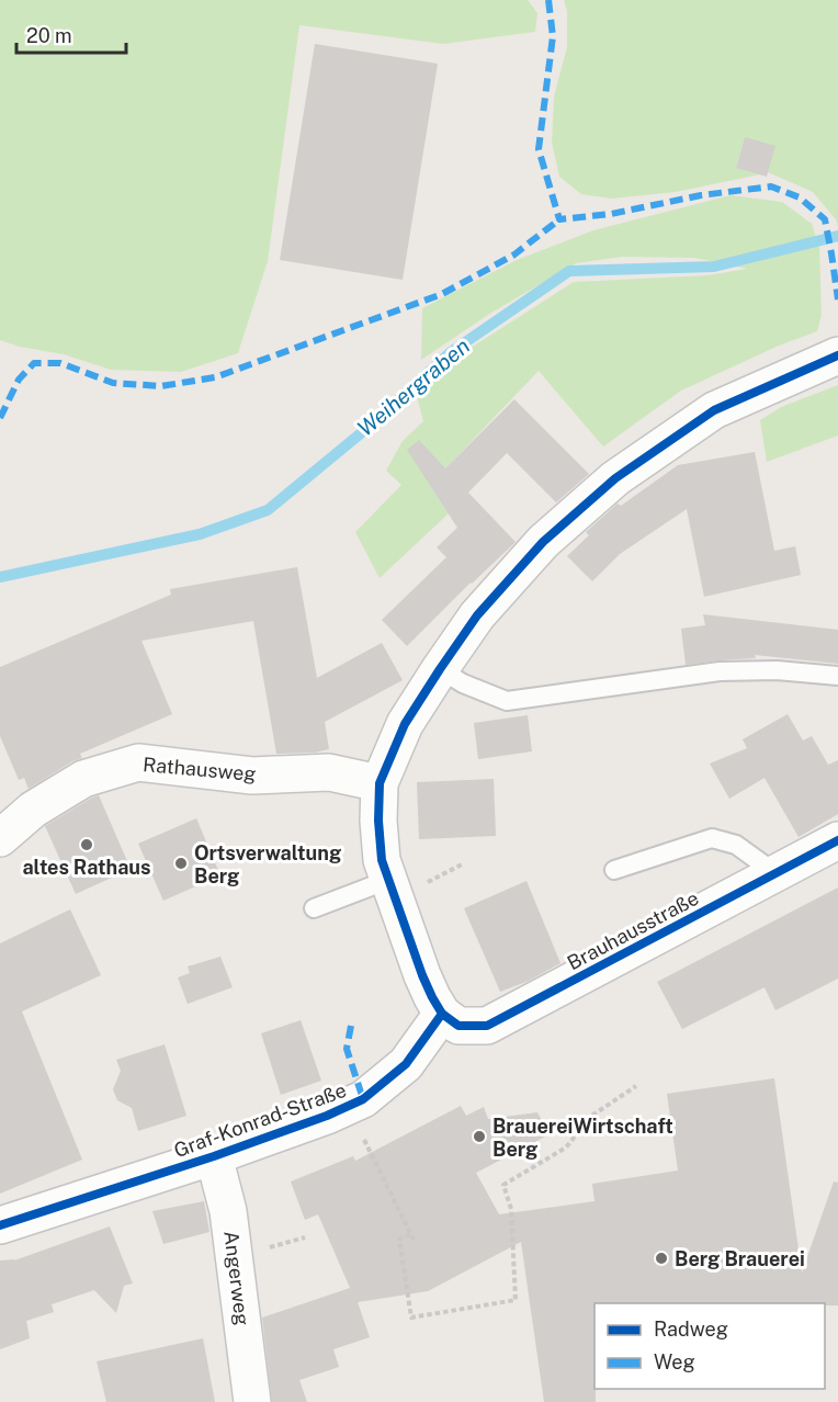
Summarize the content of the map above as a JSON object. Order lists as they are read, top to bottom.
{
  "streets": {
    "street": [
      "Rathausweg",
      "Brauhausstraße",
      "Graf-Konrad-Straße",
      "Angerweg"
    ]
  },
  "crossings": [
    ["Brauhausstraße", "Graf-Konrad-Straße"],
    ["Graf-Konrad-Straße", "Angerweg"]
  ],
  "water": ["Weihergraben"],
  "places": [
    "altes Rathaus",
    "Ortsverwaltung Berg",
    "BrauereiWirtschaft Berg",
    "Berg Brauerei"
  ],
  "legend": ["Radweg", "Weg"],
  "scale_bar": "20 m"
}
